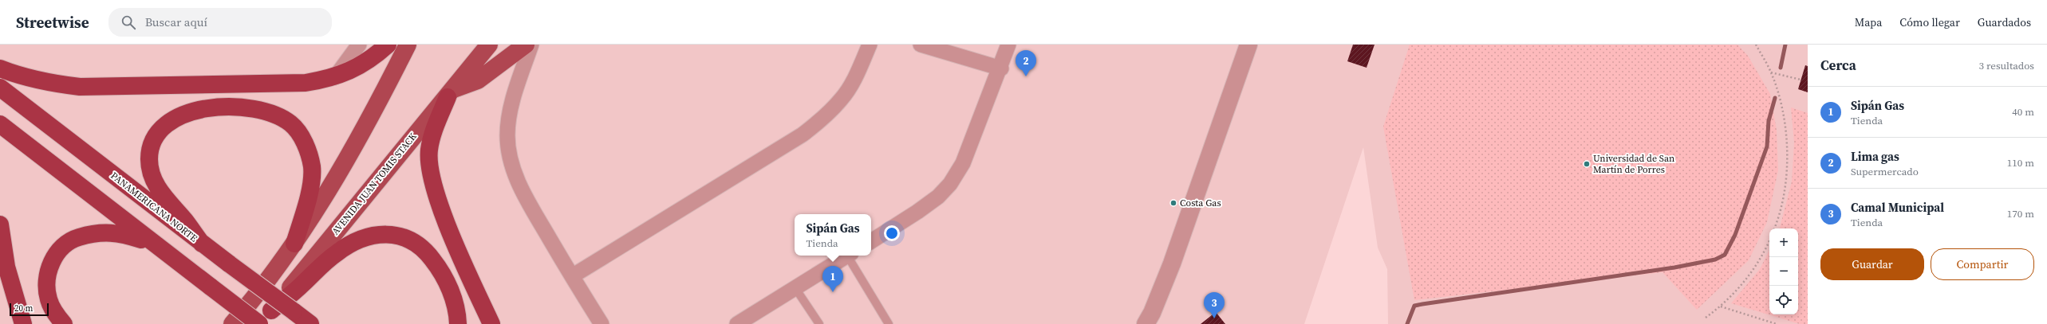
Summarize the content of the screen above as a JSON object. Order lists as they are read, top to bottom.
{
  "streets": {
    "highway": ["PANAMERICANA NORTE"],
    "main road": ["AVENIDA JUAN TOMIS STACK"]
  },
  "places": ["Universidad de San Martín de Porres", "Costa Gas"],
  "scale_bar": "20 m",
  "page": {
    "header": "Streetwise",
    "search": "Buscar aquí",
    "nav": ["Mapa", "Cómo llegar", "Guardados"],
    "heading": ["Cerca", "3 resultados"],
    "pins": ["2", "1", "3"],
    "list": [
      {
        "mark": "1",
        "name": "Sipán Gas",
        "note": "Tienda",
        "value": "40 m"
      },
      {
        "mark": "2",
        "name": "Lima gas",
        "note": "Supermercado",
        "value": "110 m"
      },
      {
        "mark": "3",
        "name": "Camal Municipal",
        "note": "Tienda",
        "value": "170 m"
      }
    ],
    "popup": ["Sipán Gas", "Tienda"],
    "map_buttons": ["+", "−"],
    "buttons": ["Guardar", "Compartir"],
    "scale": "20 m"
  }
}
